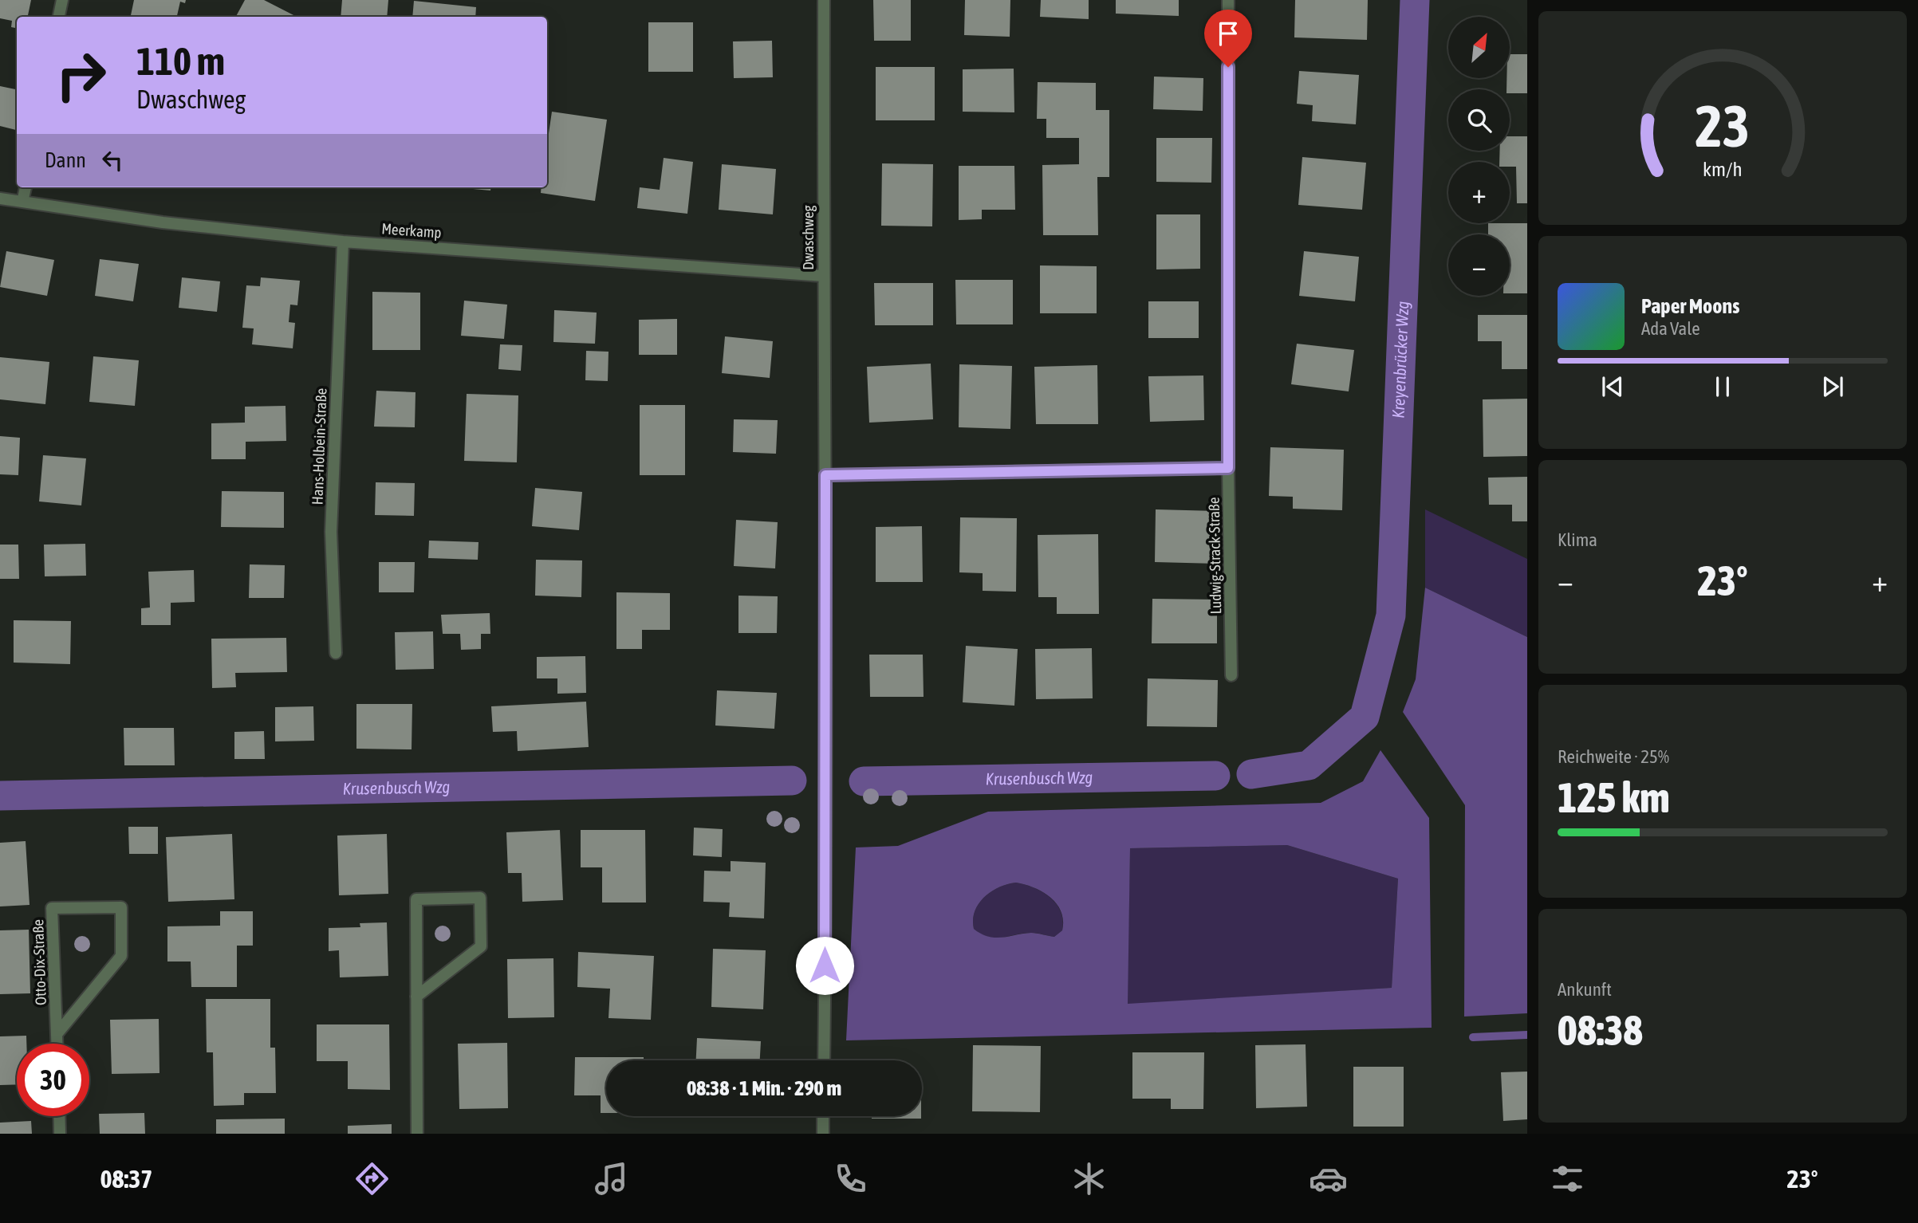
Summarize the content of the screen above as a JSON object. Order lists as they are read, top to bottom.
{
  "streets": {
    "street": [
      "Meerkamp",
      "Dwaschweg",
      "Hans-Holbein-Straße",
      "Ludwig-Strack-Straße",
      "Otto-Dix-Straße"
    ]
  },
  "crossings": [
    ["Meerkamp", "Dwaschweg"],
    ["Meerkamp", "Hans-Holbein-Straße"]
  ],
  "water": ["Kreyenbrücker Wzg", "Krusenbusch Wzg"],
  "north": "top right",
  "page": {
    "map_buttons": ["+", "−"],
    "turn": ["110 m", "Dwaschweg"],
    "then": "Dann",
    "song": ["Paper Moons", "Ada Vale"],
    "tile": [
      "Klima",
      ["Reichweite · 25%", "125 km"],
      ["Ankunft", "08:38"]
    ],
    "heat": ["−", "23°", "+"],
    "limit": "30",
    "trip": "08:38 · 1 Min. · 290 m",
    "tabs": ["08:37", "23°"],
    "gauge": ["23", "km/h"]
  }
}
